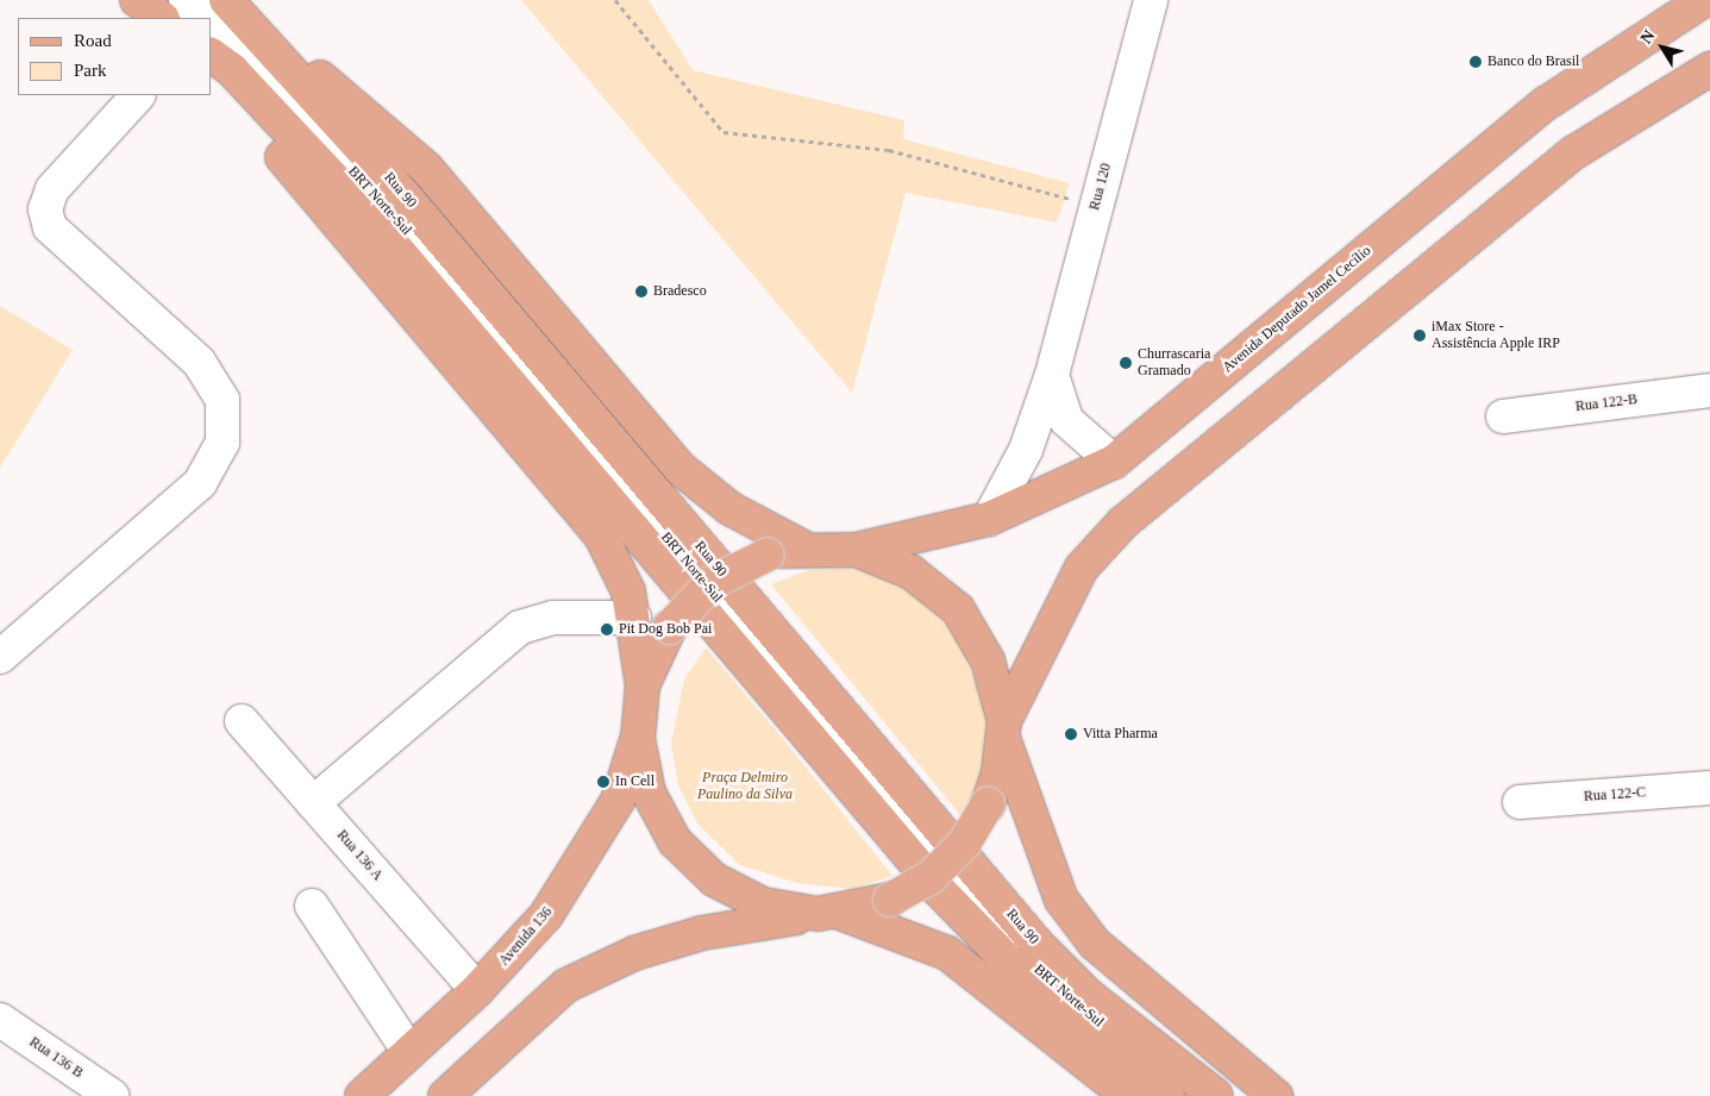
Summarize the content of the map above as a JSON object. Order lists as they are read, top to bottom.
{
  "streets": {
    "main road": ["Rua 90", "Avenida Deputado Jamel Cecílio", "Avenida 136"],
    "street": [
      "Rua 120",
      "BRT Norte-Sul",
      "Rua 122-B",
      "Rua 122-C",
      "Rua 136 A",
      "Rua 136 B"
    ]
  },
  "crossings": [
    ["Rua 120", "Avenida Deputado Jamel Cecílio"],
    ["Rua 136 A", "Avenida 136"]
  ],
  "parks": ["Praça Delmiro Paulino da Silva"],
  "places": [
    "Banco do Brasil",
    "Bradesco",
    "iMax Store - Assistência Apple IRP",
    "Churrascaria Gramado",
    "Pit Dog Bob Pai",
    "Vitta Pharma",
    "In Cell"
  ],
  "legend": ["Road", "Park"],
  "north": "top left"
}
